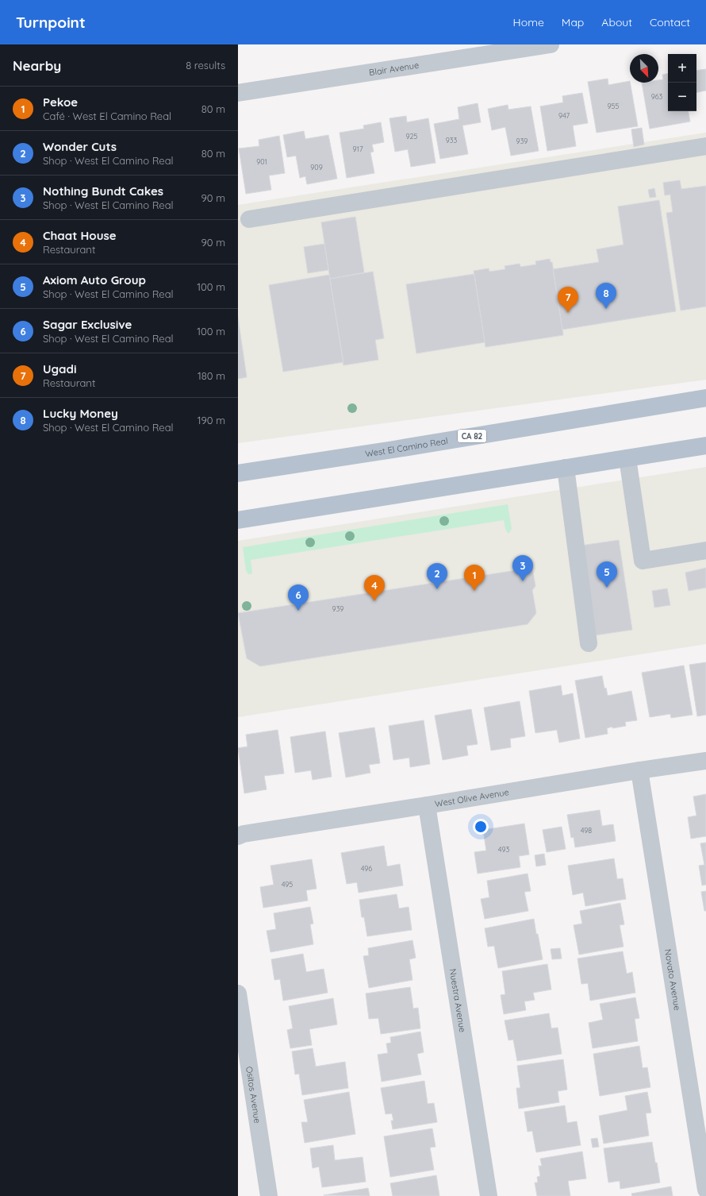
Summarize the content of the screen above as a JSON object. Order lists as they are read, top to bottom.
{
  "streets": {
    "main road": ["CA 82", "West El Camino Real"],
    "street": [
      "Blair Avenue",
      "West Olive Avenue",
      "Novato Avenue",
      "Nuestra Avenue",
      "Ositos Avenue"
    ]
  },
  "crossings": [
    ["West Olive Avenue", "Novato Avenue"],
    ["West Olive Avenue", "Nuestra Avenue"]
  ],
  "house_numbers": [
    "963",
    "955",
    "947",
    "925",
    "933",
    "939",
    "917",
    "901",
    "909",
    "939",
    "498",
    "493",
    "496",
    "495"
  ],
  "north": "bottom right",
  "page": {
    "header": "Turnpoint",
    "nav": [
      "Home",
      "Map",
      "About",
      "Contact"
    ],
    "heading": ["Nearby", "8 results"],
    "map_buttons": ["+", "−"],
    "list": [
      {
        "mark": "1",
        "name": "Pekoe",
        "note": "Café · West El Camino Real",
        "value": "80 m"
      },
      {
        "mark": "2",
        "name": "Wonder Cuts",
        "note": "Shop · West El Camino Real",
        "value": "80 m"
      },
      {
        "mark": "3",
        "name": "Nothing Bundt Cakes",
        "note": "Shop · West El Camino Real",
        "value": "90 m"
      },
      {
        "mark": "4",
        "name": "Chaat House",
        "note": "Restaurant",
        "value": "90 m"
      },
      {
        "mark": "5",
        "name": "Axiom Auto Group",
        "note": "Shop · West El Camino Real",
        "value": "100 m"
      },
      {
        "mark": "6",
        "name": "Sagar Exclusive",
        "note": "Shop · West El Camino Real",
        "value": "100 m"
      },
      {
        "mark": "7",
        "name": "Ugadi",
        "note": "Restaurant",
        "value": "180 m"
      },
      {
        "mark": "8",
        "name": "Lucky Money",
        "note": "Shop · West El Camino Real",
        "value": "190 m"
      }
    ],
    "pins": [
      "8",
      "7",
      "3",
      "5",
      "2",
      "1",
      "4",
      "6"
    ]
  }
}
